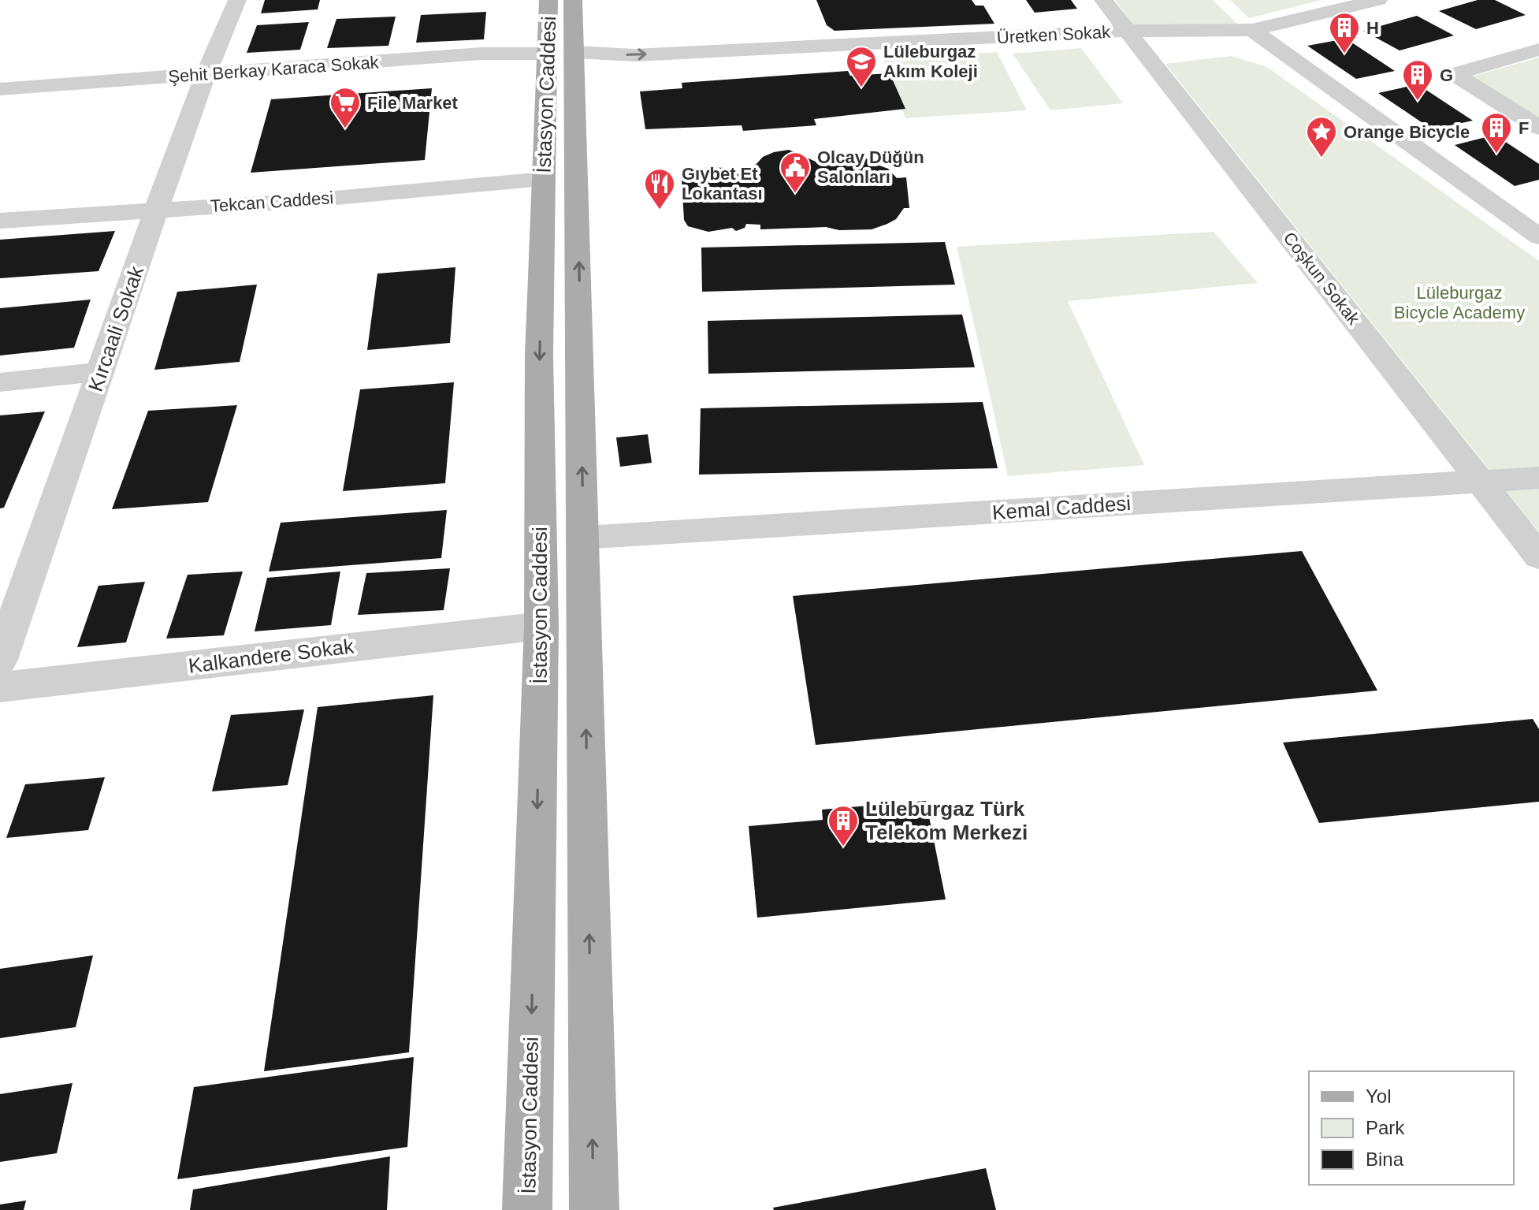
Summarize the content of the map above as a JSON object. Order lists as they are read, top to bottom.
{
  "streets": {
    "main road": ["İstasyon Caddesi"],
    "street": [
      "Üretken Sokak",
      "Şehit Berkay Karaca Sokak",
      "Tekcan Caddesi",
      "Coşkun Sokak",
      "Kırcaali Sokak",
      "Kemal Caddesi",
      "Kalkandere Sokak"
    ]
  },
  "crossings": [
    ["Üretken Sokak", "İstasyon Caddesi"],
    ["Üretken Sokak", "Coşkun Sokak"],
    ["Şehit Berkay Karaca Sokak", "İstasyon Caddesi"],
    ["Şehit Berkay Karaca Sokak", "Kırcaali Sokak"],
    ["İstasyon Caddesi", "Tekcan Caddesi"],
    ["İstasyon Caddesi", "Kemal Caddesi"],
    ["İstasyon Caddesi", "Kalkandere Sokak"],
    ["Tekcan Caddesi", "Kırcaali Sokak"],
    ["Coşkun Sokak", "Kemal Caddesi"]
  ],
  "one_way": ["Üretken Sokak"],
  "parks": ["Lüleburgaz Bicycle Academy"],
  "places": {
    "building": [
      "H",
      "G",
      "F",
      "Lüleburgaz Türk Telekom Merkezi"
    ],
    "school or university": ["Lüleburgaz Akım Koleji"],
    "supermarket": ["File Market"],
    "place": ["Orange Bicycle"],
    "public building": ["Olcay Düğün Salonları"],
    "restaurant": ["Gıybet Et Lokantası"]
  },
  "legend": ["Yol", "Park", "Bina"]
}
